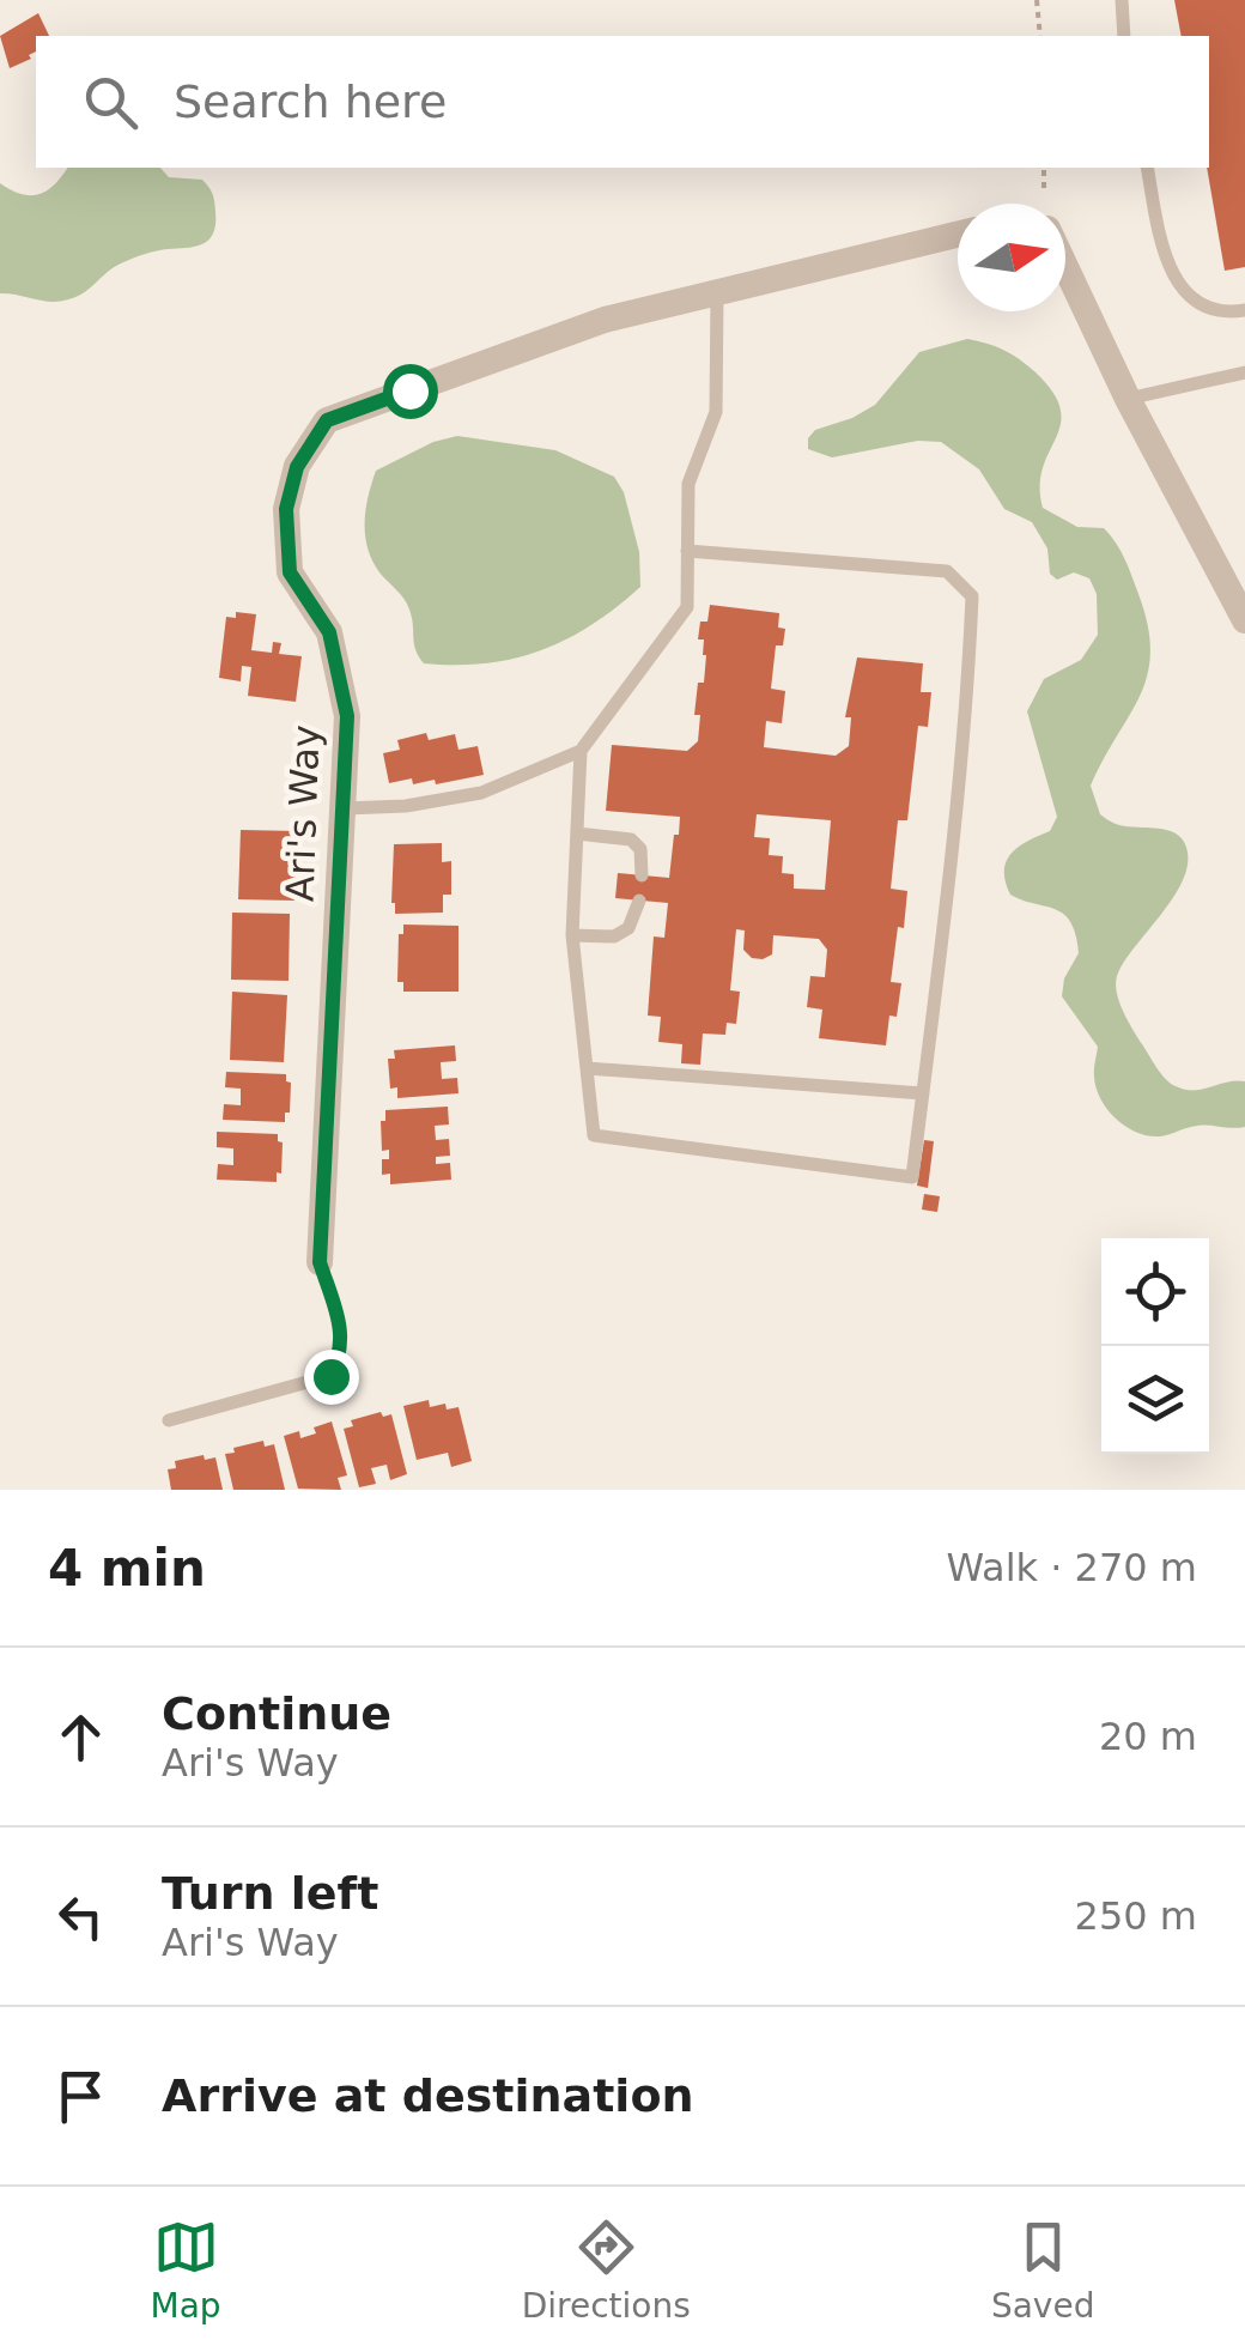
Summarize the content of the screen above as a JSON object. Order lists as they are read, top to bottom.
{
  "streets": {
    "street": ["Ari's Way"]
  },
  "north": "right",
  "page": {
    "search": "Search here",
    "heading": ["4 min", "Walk · 270 m"],
    "list": [
      ["Continue", "Ari's Way", "20 m"],
      ["Turn left", "Ari's Way", "250 m"],
      "Arrive at destination"
    ],
    "nav": ["Map", "Directions", "Saved"]
  }
}
